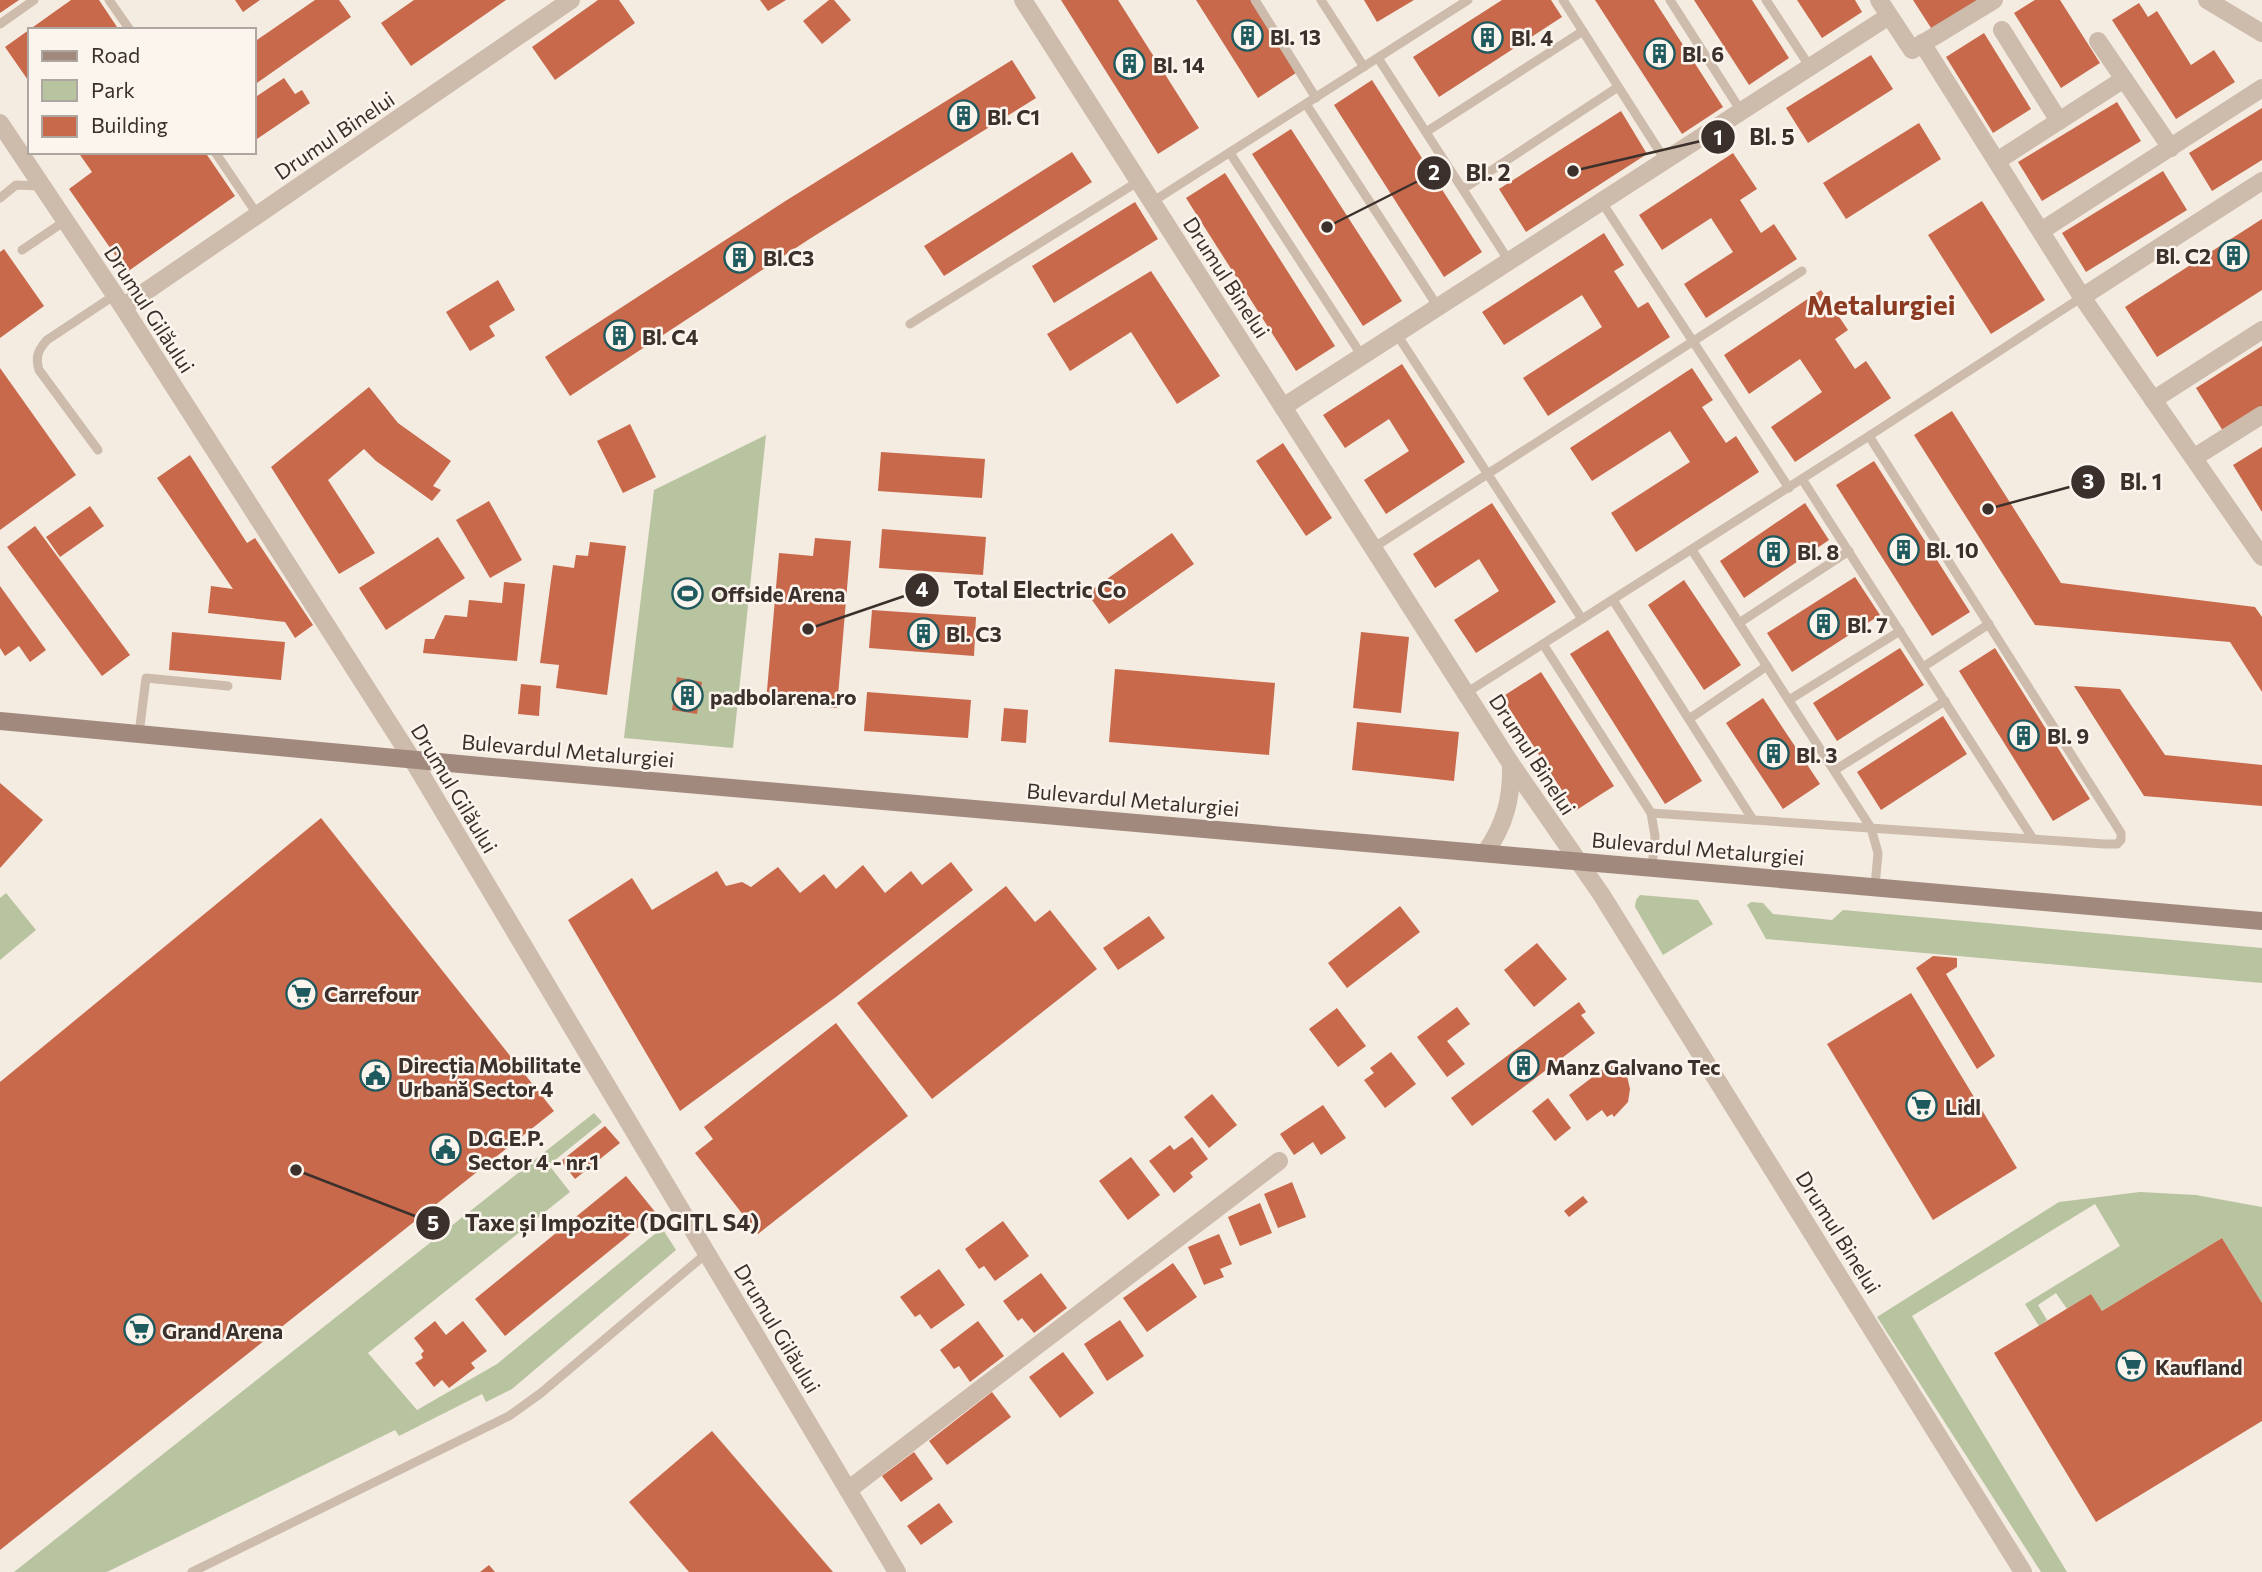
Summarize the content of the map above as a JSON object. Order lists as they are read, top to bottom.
{
  "streets": {
    "main road": ["Bulevardul Metalurgiei"],
    "street": ["Drumul Binelui", "Drumul Gilăului"]
  },
  "crossings": [
    ["Drumul Binelui", "Drumul Gilăului"],
    ["Drumul Binelui", "Bulevardul Metalurgiei"],
    ["Drumul Gilăului", "Bulevardul Metalurgiei"]
  ],
  "districts": ["Metalurgiei"],
  "places": {
    "building": [
      "Bl. 13",
      "Bl. 4",
      "Bl. 6",
      "Bl. 14",
      "Bl. C1",
      "Bl. C2",
      "Bl.C3",
      "Bl. C4",
      "Bl. 10",
      "Bl. 8",
      "Bl. 7",
      "Bl. C3",
      "padbolarena.ro",
      "Bl. 9",
      "Bl. 3",
      "Manz Galvano Tec"
    ],
    "other": [
      "Bl. 5",
      "Bl. 2",
      "Bl. 1",
      "Total Electric Co",
      "Taxe și Impozite (DGITL S4)"
    ],
    "sports": ["Offside Arena"],
    "supermarket": [
      "Carrefour",
      "Lidl",
      "Grand Arena",
      "Kaufland"
    ],
    "public building": ["Direcția Mobilitate Urbană Sector 4", "D.G.E.P. Sector 4 - nr.1"]
  },
  "legend": ["Road", "Park", "Building"]
}
